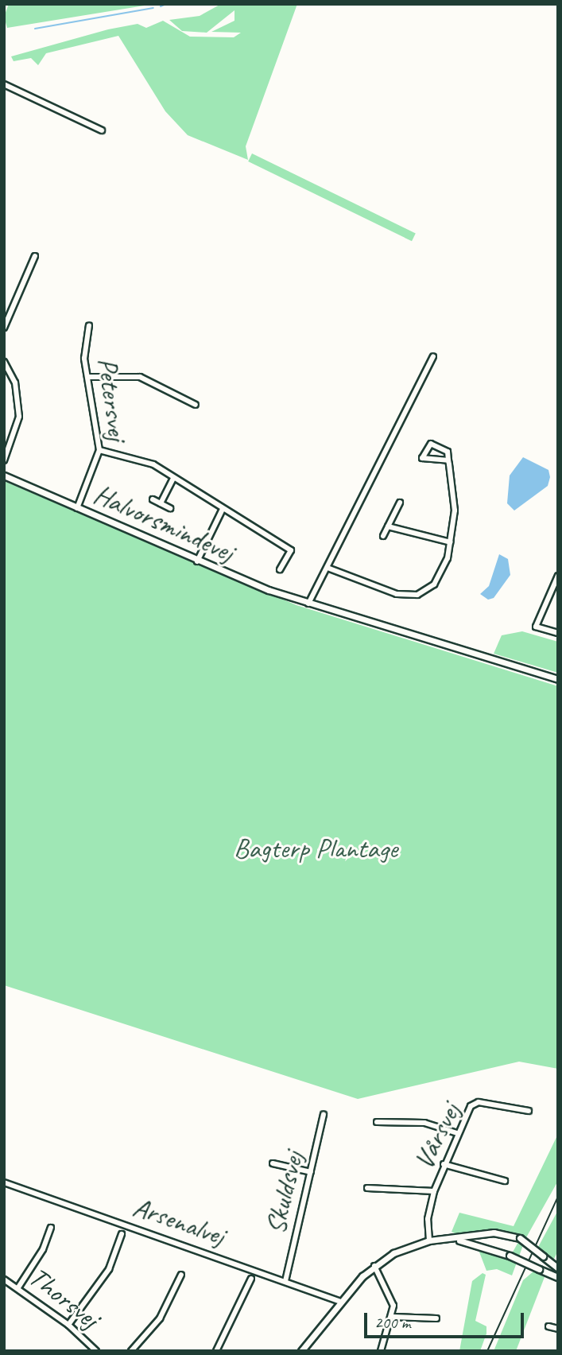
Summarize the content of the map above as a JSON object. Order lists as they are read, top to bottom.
{
  "streets": {
    "street": [
      "Petersvej",
      "Halvorsmindevej",
      "Vårsvej",
      "Skuldsvej",
      "Arsenalvej",
      "Thorsvej"
    ]
  },
  "crossings": [
    ["Petersvej", "Halvorsmindevej"],
    ["Skuldsvej", "Arsenalvej"]
  ],
  "parks": ["Bagterp Plantage"],
  "scale_bar": "200 m"
}
